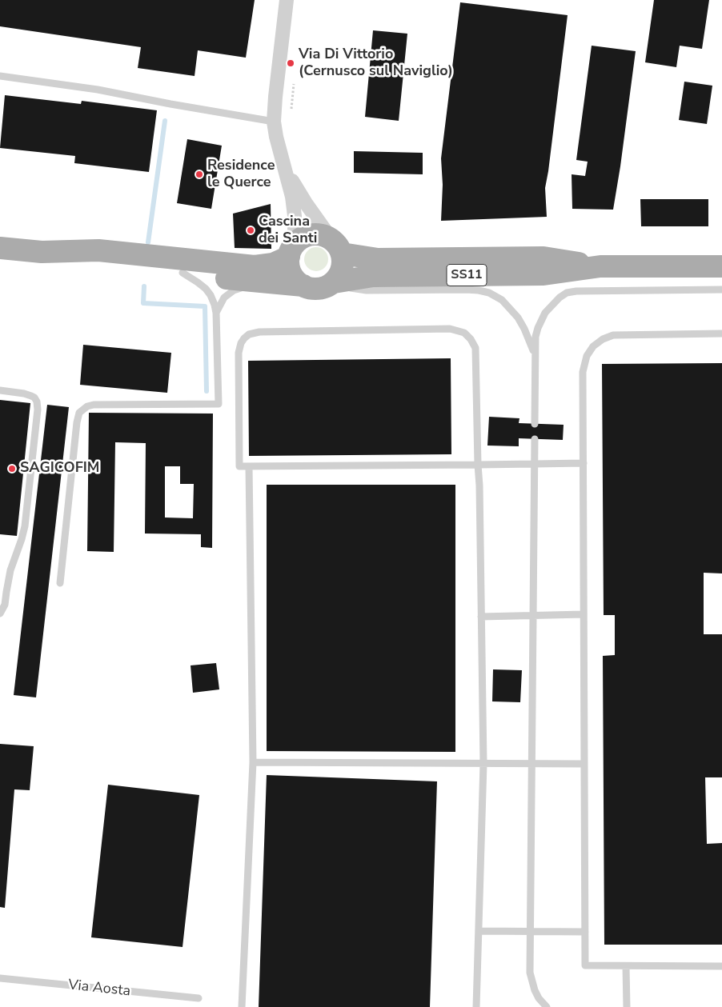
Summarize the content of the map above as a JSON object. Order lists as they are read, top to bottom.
{
  "streets": {
    "main road": ["SS11"],
    "lane": ["Via Aosta"]
  },
  "places": [
    "Via Di Vittorio (Cernusco sul Naviglio)",
    "Residence le Querce",
    "Cascina dei Santi",
    "SAGICOFIM"
  ]
}
